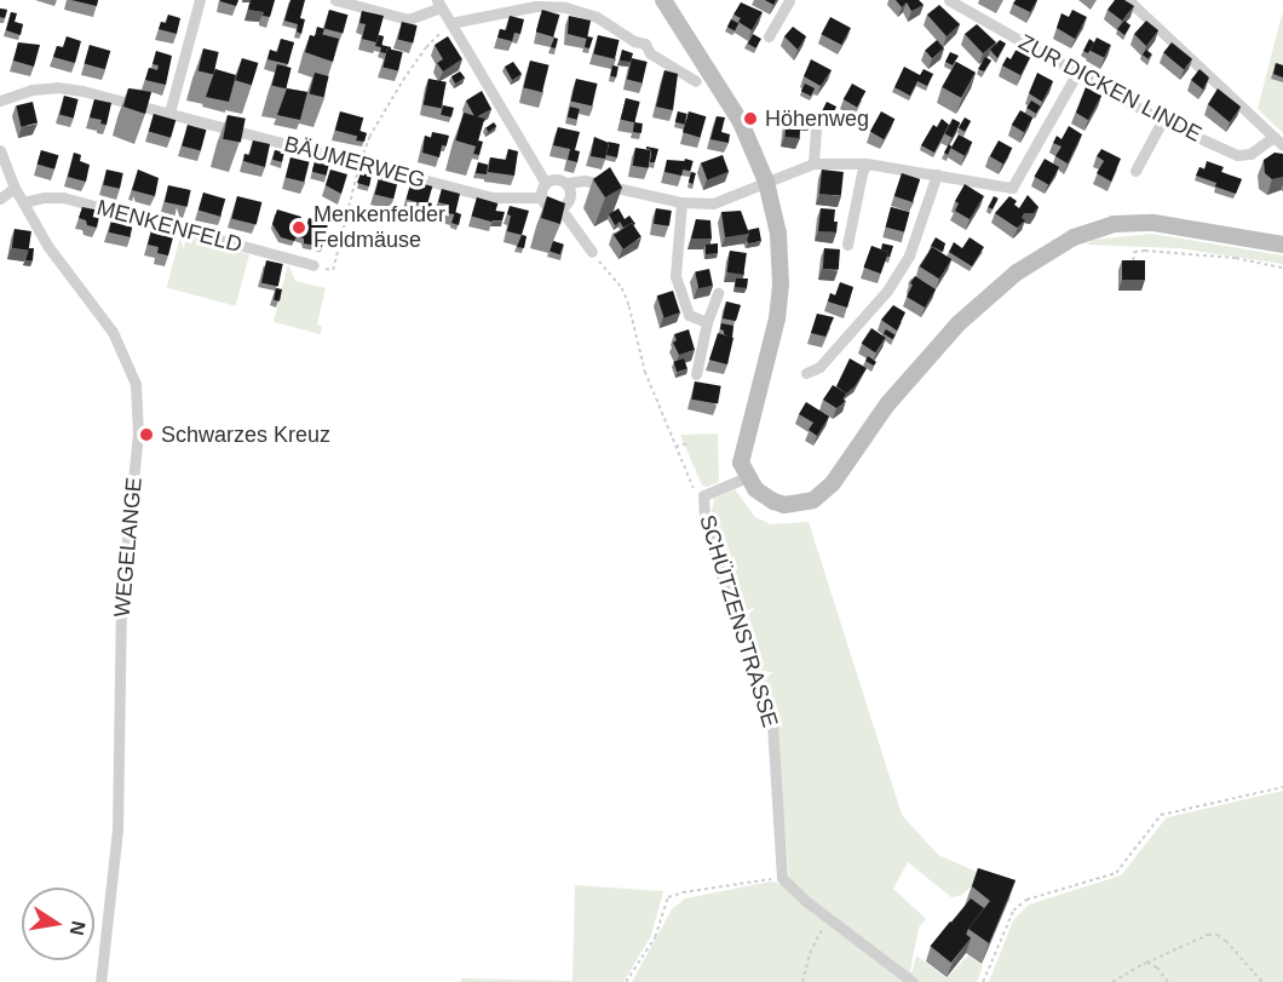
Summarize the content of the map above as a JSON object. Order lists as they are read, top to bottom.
{
  "streets": {
    "street": [
      "ZUR DICKEN LINDE",
      "BÄUMERWEG",
      "MENKENFELD",
      "WEGELANGE",
      "SCHÜTZENSTRASSE"
    ]
  },
  "crossings": [
    ["MENKENFELD", "WEGELANGE"]
  ],
  "places": ["Höhenweg", "Menkenfelder Feldmäuse", "Schwarzes Kreuz"],
  "north": "right"
}
